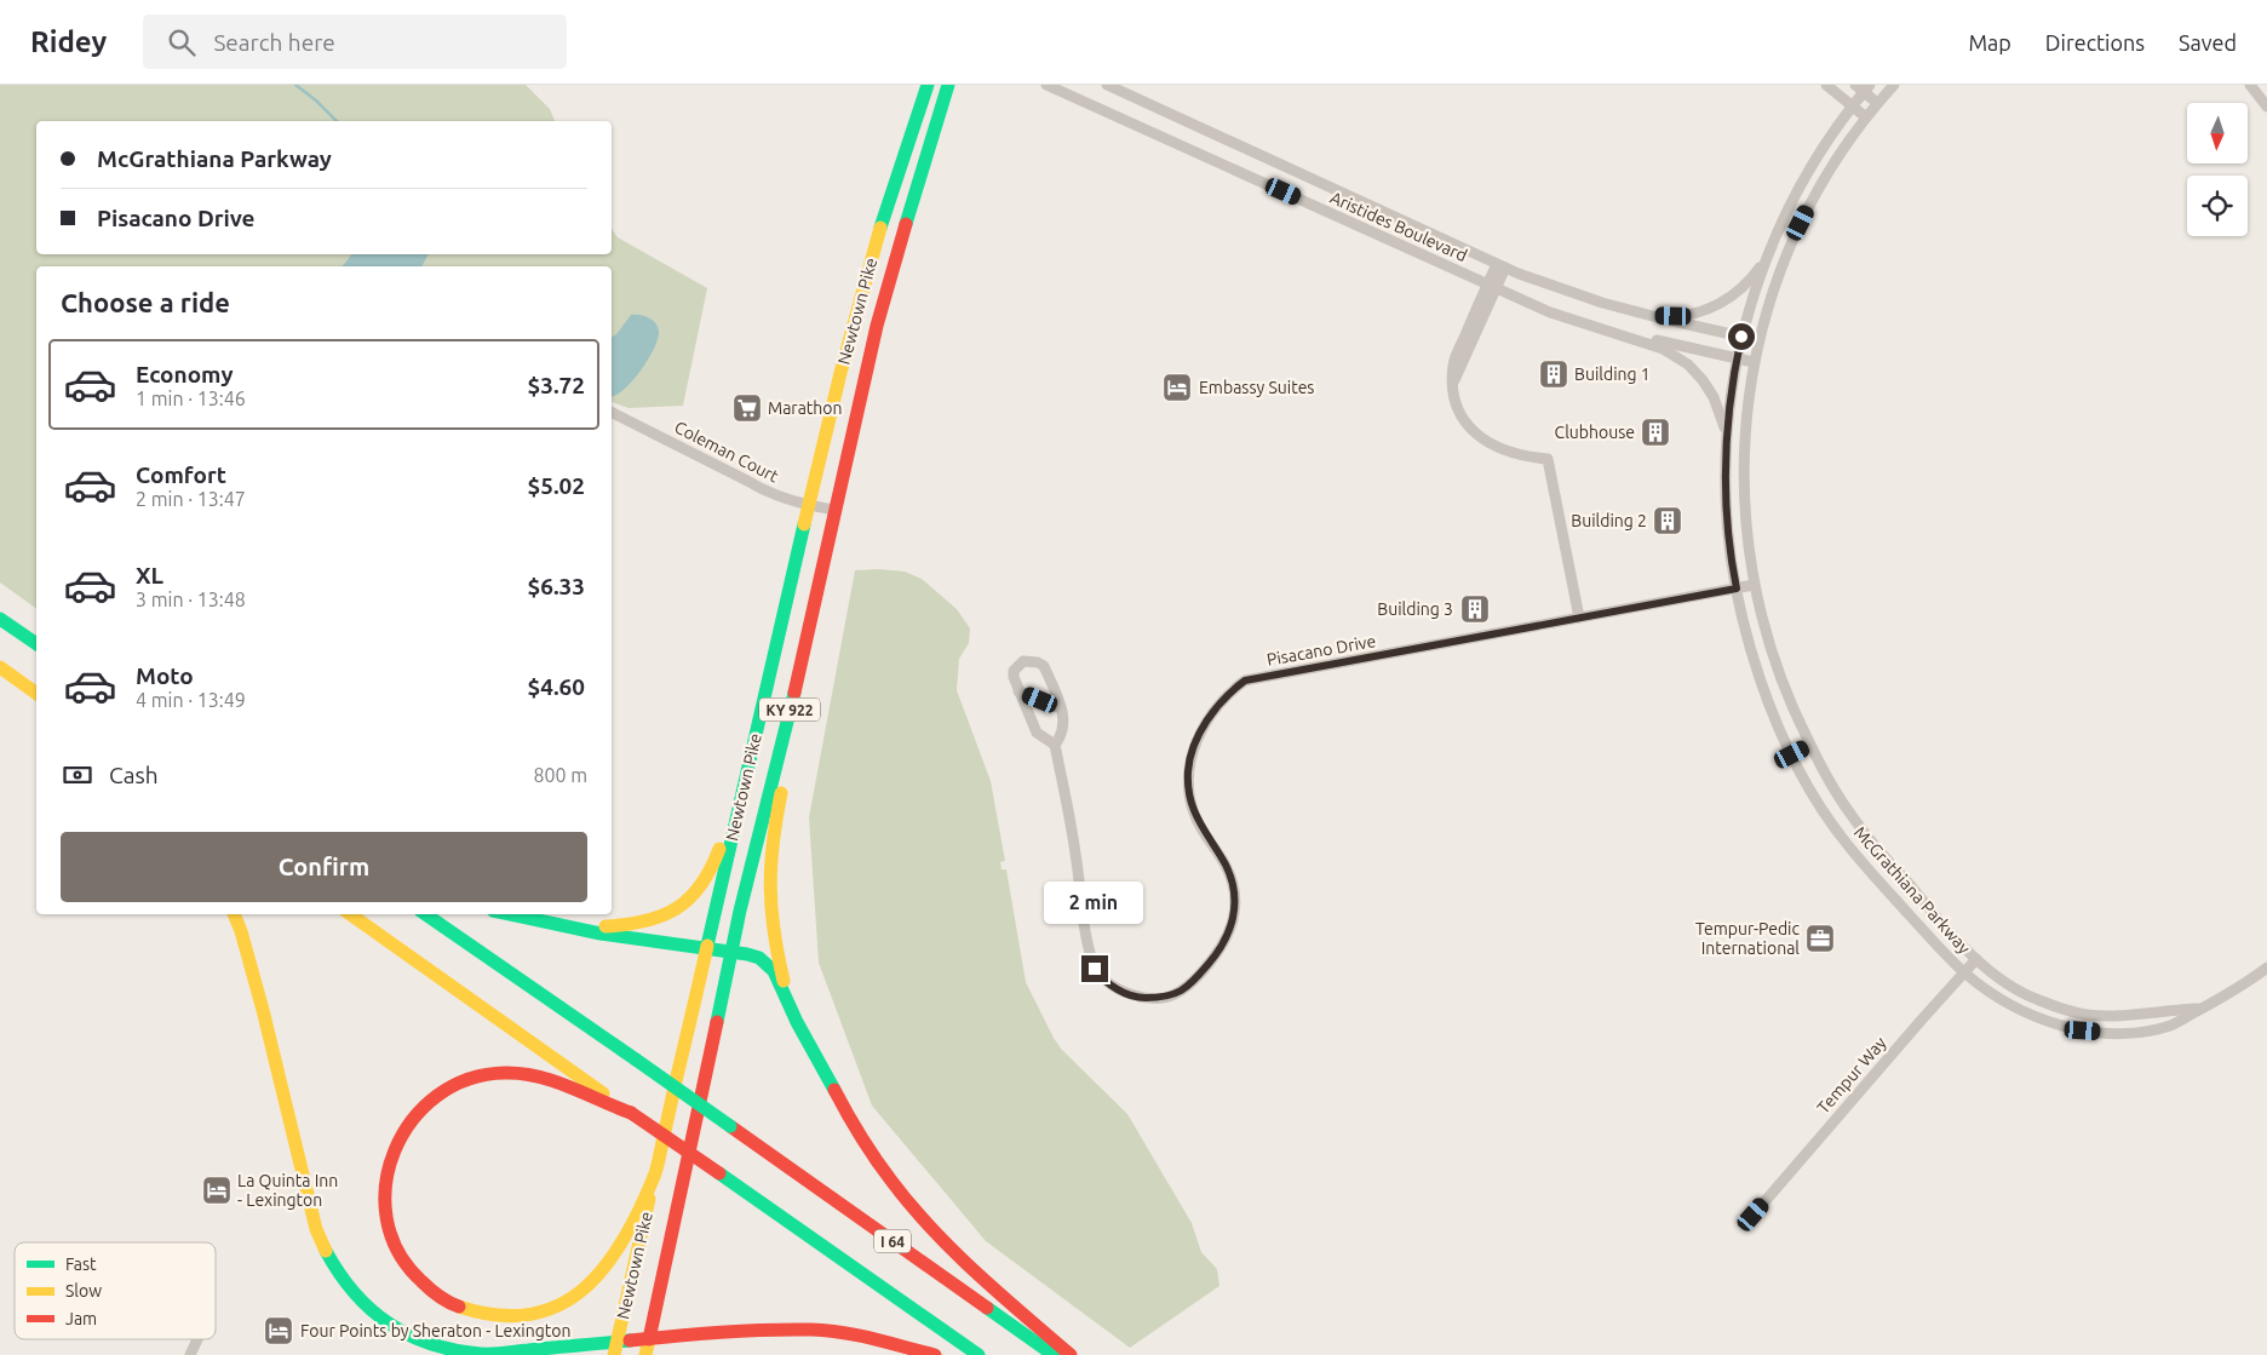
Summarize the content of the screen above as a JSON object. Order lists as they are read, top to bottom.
{
  "streets": {
    "main road": ["Newtown Pike", "KY 922", "I 64"],
    "street": [
      "Aristides Boulevard",
      "Coleman Court",
      "Pisacano Drive",
      "McGrathiana Parkway",
      "Tempur Way"
    ]
  },
  "crossings": [
    ["Aristides Boulevard", "McGrathiana Parkway"],
    ["Newtown Pike", "Coleman Court"],
    ["Pisacano Drive", "McGrathiana Parkway"],
    ["McGrathiana Parkway", "Tempur Way"]
  ],
  "places": {
    "building": [
      "Building 1",
      "Clubhouse",
      "Building 2",
      "Building 3"
    ],
    "hotel": ["Embassy Suites", "La Quinta Inn - Lexington", "Four Points by Sheraton - Lexington"],
    "supermarket": ["Marathon"],
    "office": ["Tempur-Pedic International"]
  },
  "legend": ["Fast", "Slow", "Jam"],
  "north": "bottom",
  "page": {
    "header": "Ridey",
    "search": "Search here",
    "nav": ["Map", "Directions", "Saved"],
    "banner": ["McGrathiana Parkway", "Pisacano Drive"],
    "heading": "Choose a ride",
    "list": [
      {
        "name": "Economy",
        "note": "1 min · 13:46",
        "value": "$3.72"
      },
      {
        "name": "Comfort",
        "note": "2 min · 13:47",
        "value": "$5.02"
      },
      {
        "name": "XL",
        "note": "3 min · 13:48",
        "value": "$6.33"
      },
      {
        "name": "Moto",
        "note": "4 min · 13:49",
        "value": "$4.60"
      }
    ],
    "pay": ["Cash", "800 m"],
    "buttons": "Confirm",
    "bubble": "2 min"
  }
}
